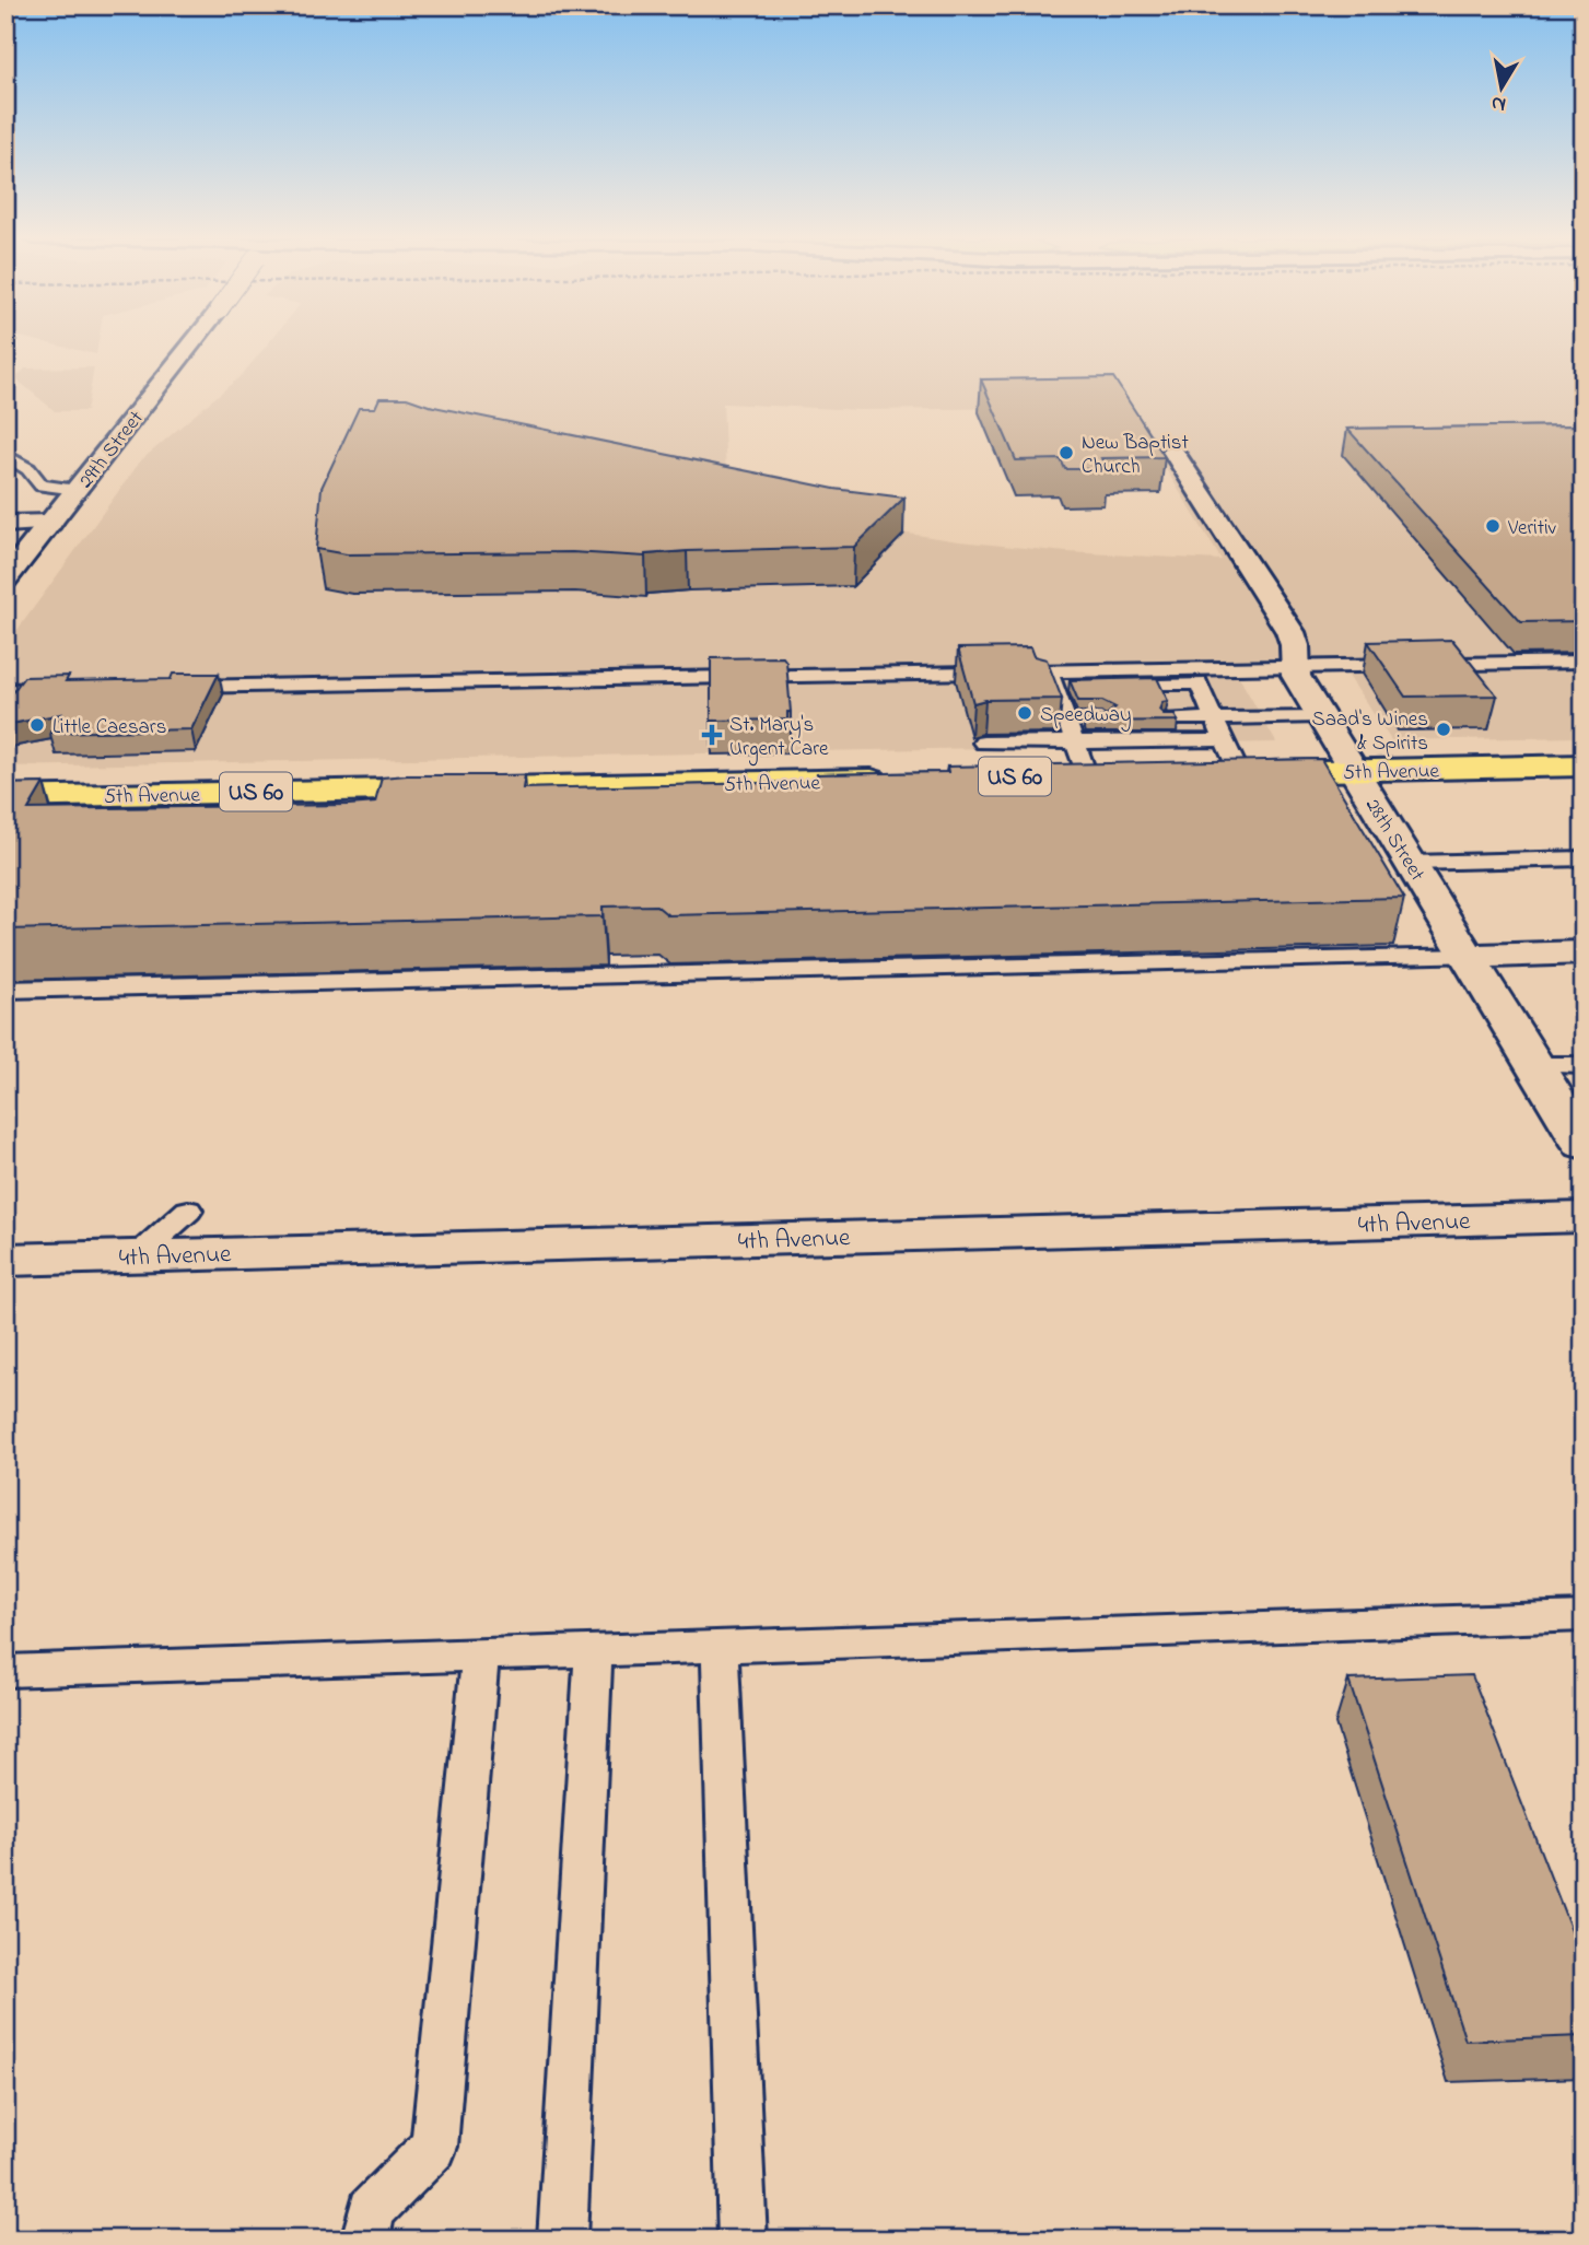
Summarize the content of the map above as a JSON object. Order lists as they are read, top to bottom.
{
  "streets": {
    "main road": [
      "29th Street",
      "5th Avenue",
      "US 60",
      "28th Street",
      "4th Avenue"
    ]
  },
  "crossings": [
    ["5th Avenue", "28th Street"]
  ],
  "places": {
    "other": [
      "New Baptist Church",
      "Veritiv",
      "Speedway",
      "Little Caesars",
      "Saad's Wines & Spirits"
    ],
    "health": ["St. Mary's Urgent Care"]
  },
  "north": "bottom"
}
